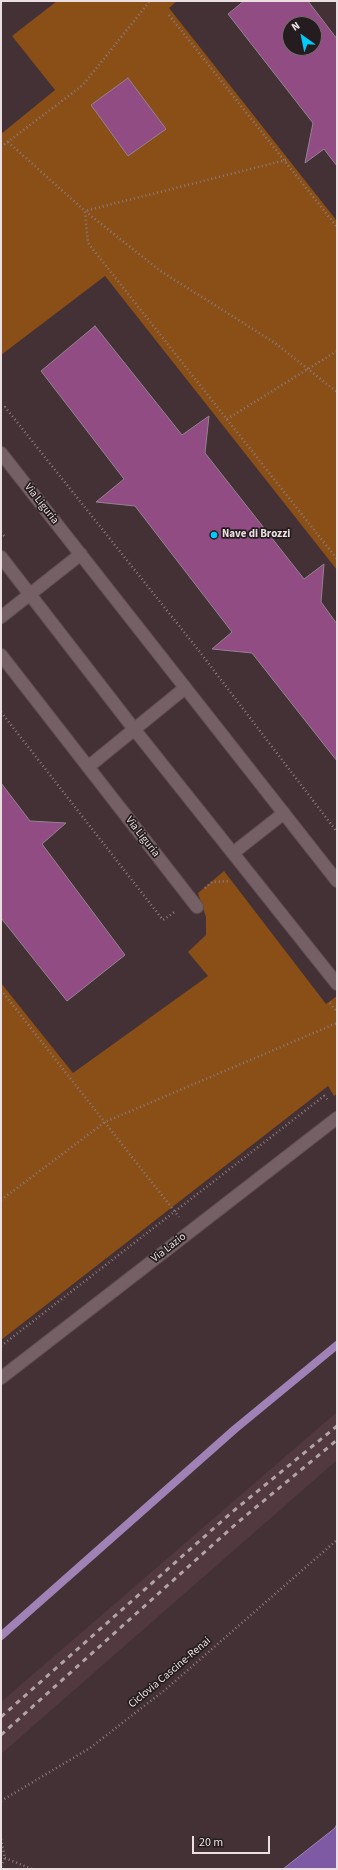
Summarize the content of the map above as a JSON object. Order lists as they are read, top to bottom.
{
  "streets": {
    "street": ["Via Liguria", "Via Lazio"],
    "path": ["Ciclovia Cascine-Renai"]
  },
  "places": ["Nave di Brozzi"],
  "scale_bar": "20 m",
  "north": "top left"
}
